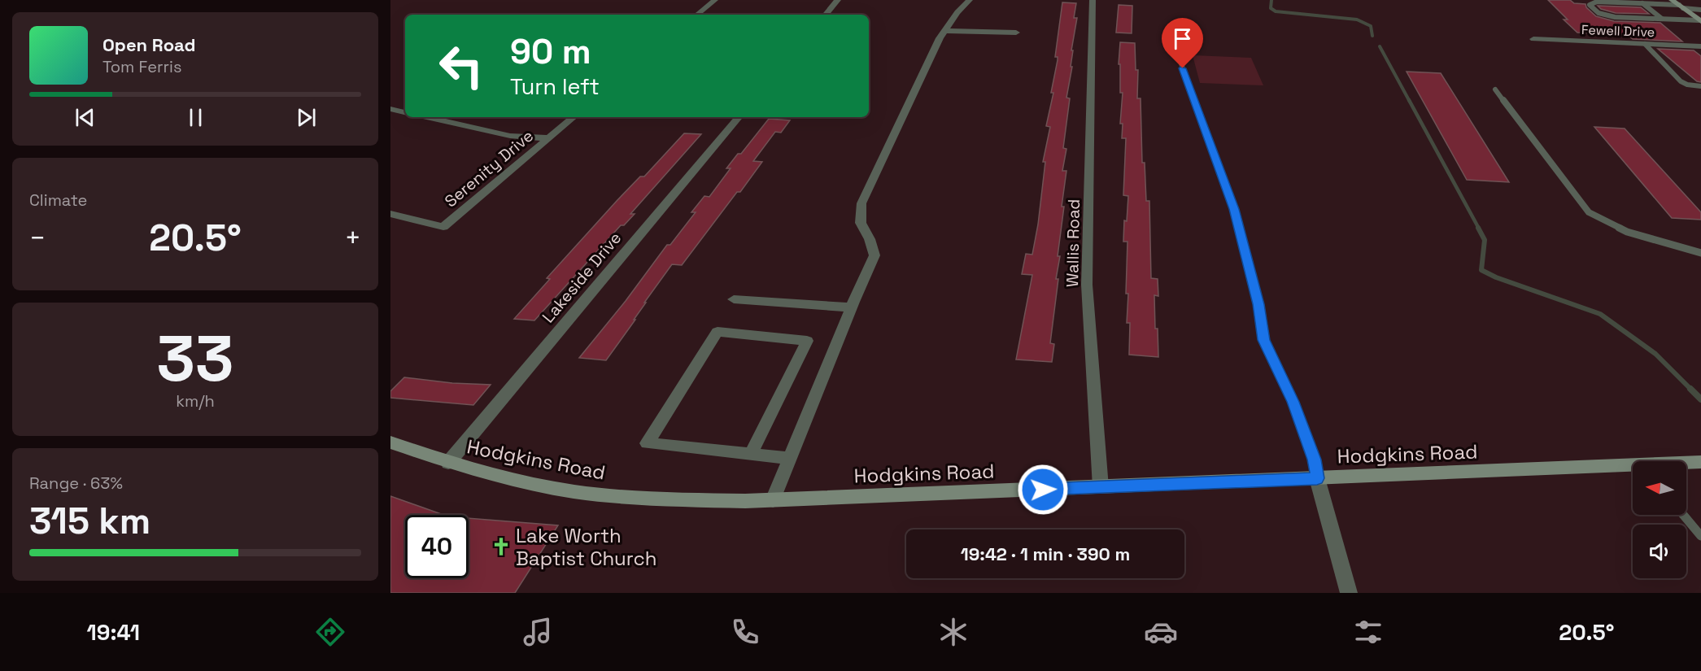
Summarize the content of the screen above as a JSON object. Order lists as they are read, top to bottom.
{
  "streets": {
    "street": [
      "Fewell Drive",
      "Serenity Drive",
      "Wallis Road",
      "Lakeside Drive",
      "Hodgkins Road"
    ]
  },
  "crossings": [
    ["Wallis Road", "Hodgkins Road"],
    ["Lakeside Drive", "Hodgkins Road"]
  ],
  "places": {
    "church": ["Lake Worth Baptist Church"]
  },
  "north": "left",
  "page": {
    "turn": ["90 m", "Turn left"],
    "song": ["Open Road", "Tom Ferris"],
    "tile": [
      "Climate",
      ["33", "km/h"],
      ["Range · 63%", "315 km"]
    ],
    "heat": ["−", "20.5°", "+"],
    "limit": "40",
    "trip": "19:42 · 1 min · 390 m",
    "tabs": ["19:41", "20.5°"]
  }
}
